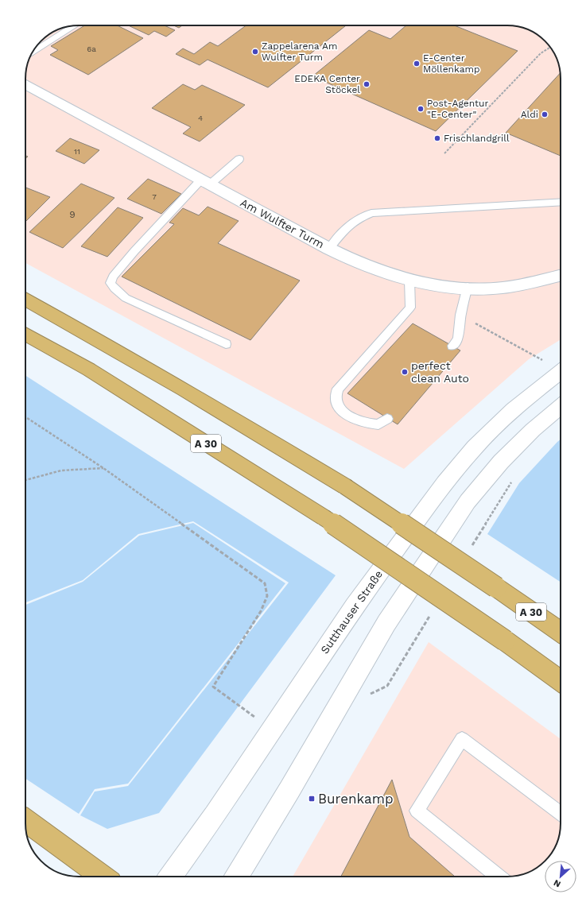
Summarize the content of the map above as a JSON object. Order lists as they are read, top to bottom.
{
  "streets": {
    "highway": ["A 30"],
    "street": ["Am Wulfter Turm", "Sutthauser Straße"]
  },
  "places": {
    "other": [
      "Zappelarena Am Wulfter Turm",
      "E-Center Möllenkamp",
      "EDEKA Center Stöckel",
      "Post-Agentur \"E-Center\"",
      "Aldi",
      "Frischlandgrill",
      "perfect clean Auto"
    ],
    "transit": ["Burenkamp"]
  },
  "house_numbers": [
    "6a",
    "4",
    "11",
    "7",
    "9"
  ],
  "north": "bottom left"
}
